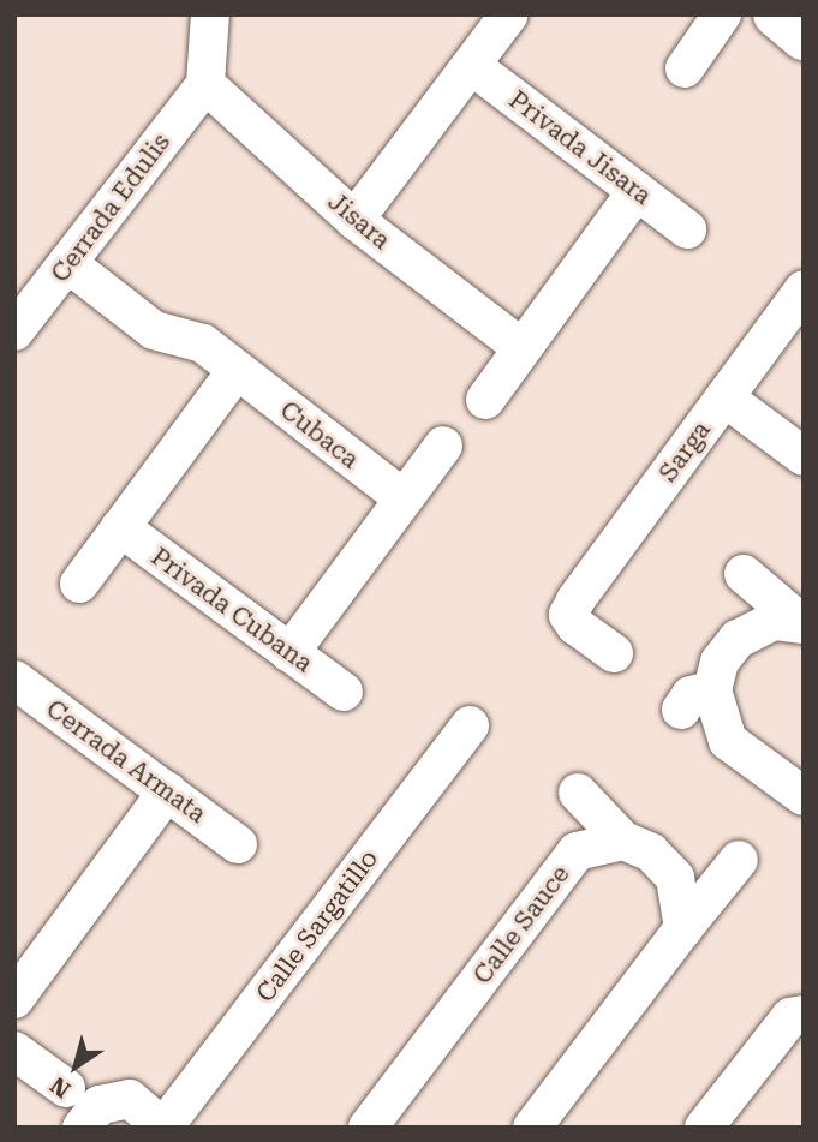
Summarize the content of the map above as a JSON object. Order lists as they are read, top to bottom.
{
  "streets": {
    "street": [
      "Privada Jisara",
      "Cerrada Edulis",
      "Jisara",
      "Cubaca",
      "Sarga",
      "Privada Cubana",
      "Cerrada Armata",
      "Calle Sauce",
      "Calle Sargatillo"
    ]
  },
  "crossings": [
    ["Cerrada Edulis", "Jisara"],
    ["Cerrada Edulis", "Cubaca"]
  ],
  "north": "bottom left"
}
